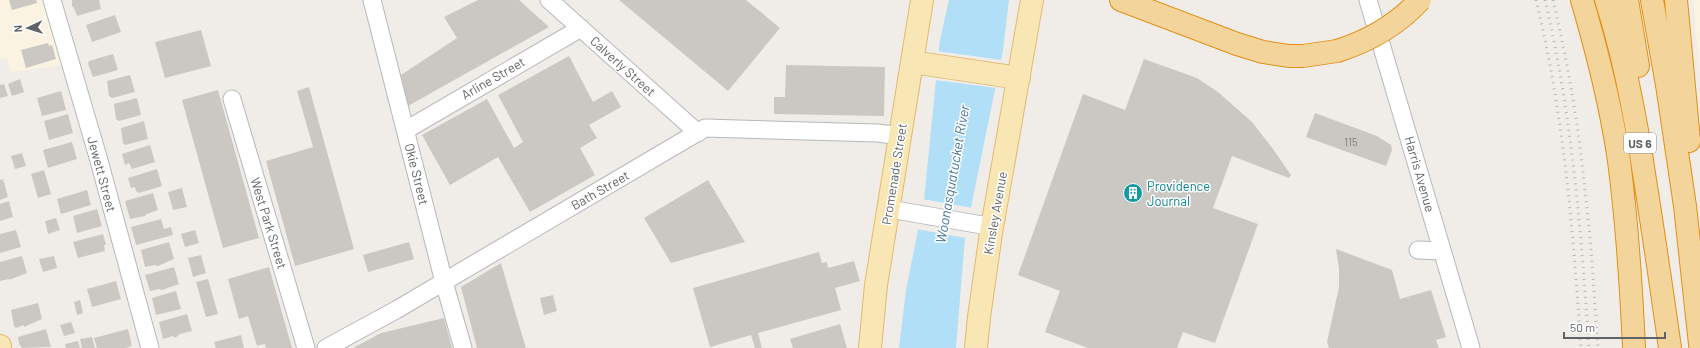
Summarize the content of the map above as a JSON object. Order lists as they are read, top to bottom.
{
  "streets": {
    "highway": ["US 6"],
    "main road": ["Promenade Street", "Kinsley Avenue"],
    "street": [
      "Calverly Street",
      "Arline Street",
      "Jewett Street",
      "Okie Street",
      "Harris Avenue",
      "Bath Street",
      "West Park Street"
    ]
  },
  "crossings": [
    ["Calverly Street", "Arline Street"],
    ["Calverly Street", "Bath Street"],
    ["Arline Street", "Okie Street"],
    ["Okie Street", "Bath Street"],
    ["Promenade Street", "Bath Street"]
  ],
  "water": ["Woonasquatucket River"],
  "places": {
    "building": ["Providence Journal"]
  },
  "house_numbers": ["115"],
  "scale_bar": "50 m",
  "north": "left"
}
